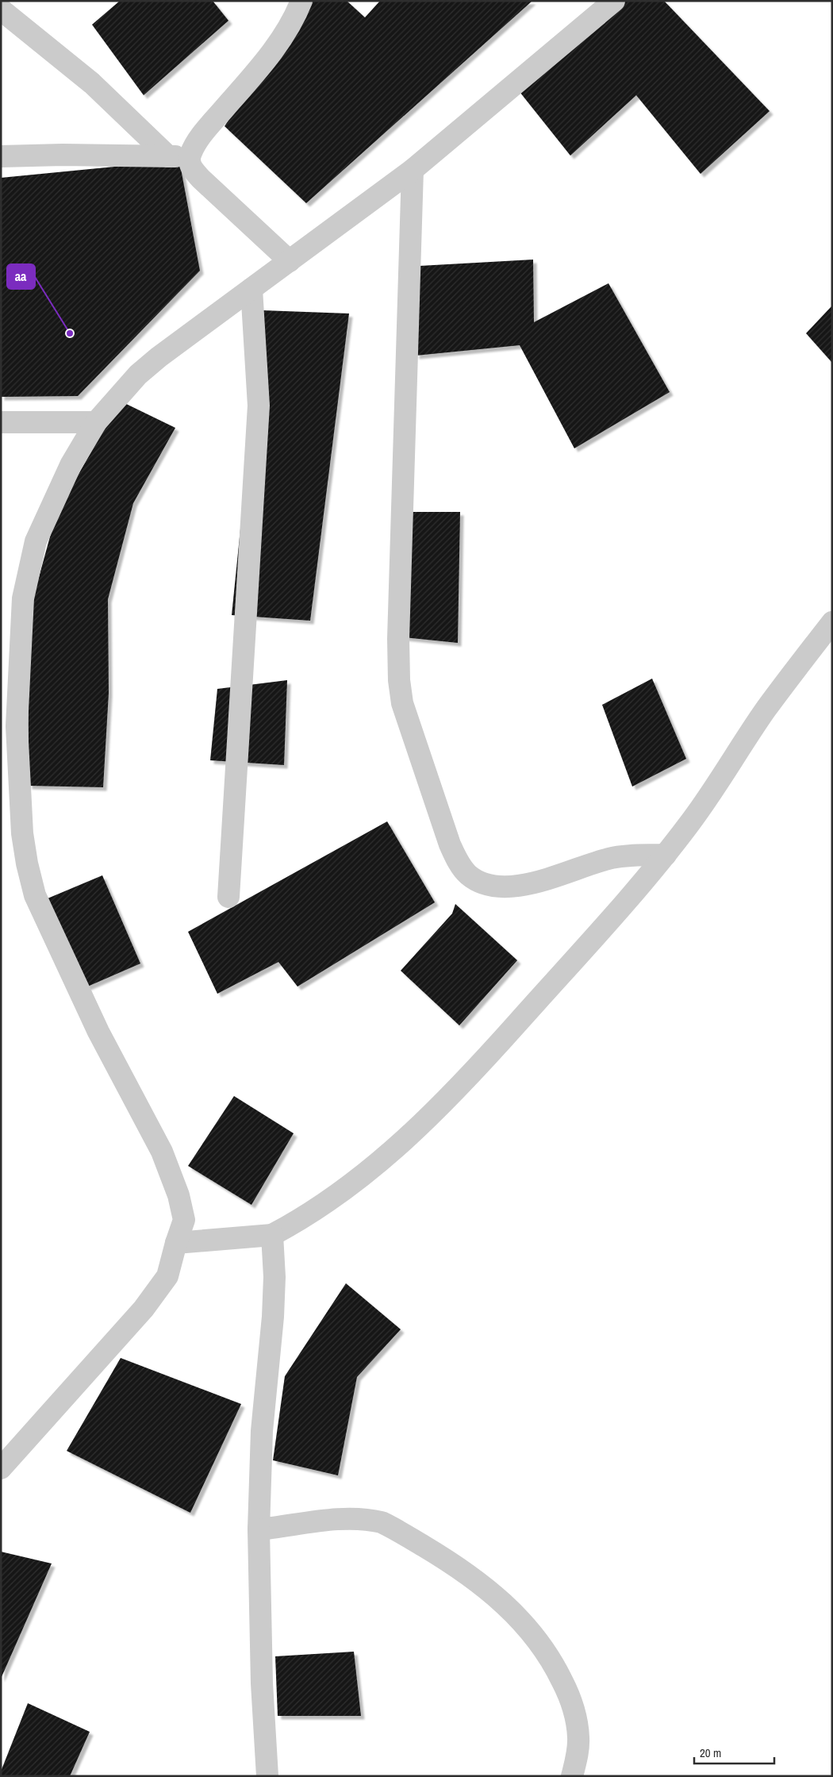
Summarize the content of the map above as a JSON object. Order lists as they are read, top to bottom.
{
  "places": ["aa"],
  "scale_bar": "20 m"
}
